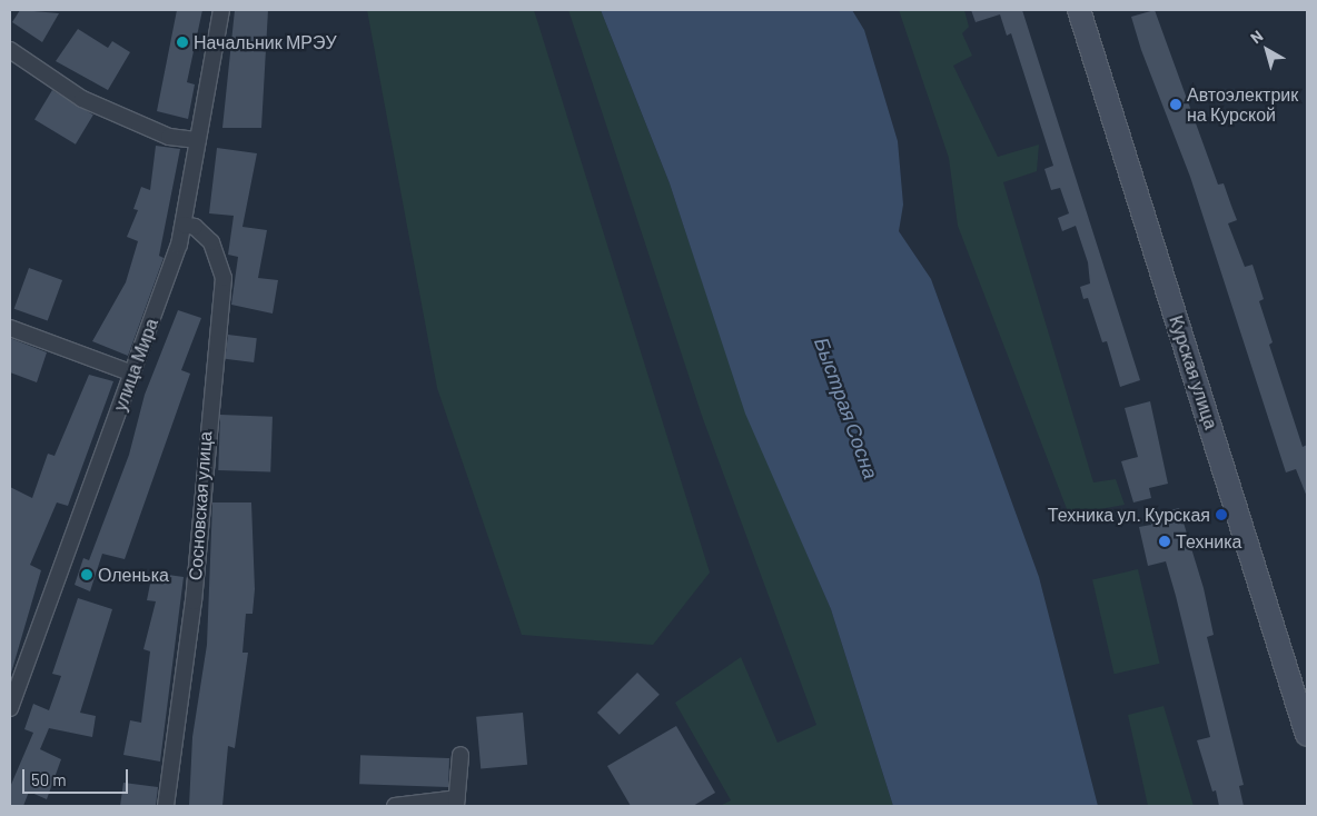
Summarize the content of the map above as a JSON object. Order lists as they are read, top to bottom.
{
  "streets": {
    "street": ["улица Мира", "Курская улица", "Сосновская улица"]
  },
  "crossings": [
    ["улица Мира", "Сосновская улица"]
  ],
  "water": ["Быстрая Сосна"],
  "places": [
    "Начальник МРЭУ",
    "Автоэлектрик на Курской",
    "Техника ул. Курская",
    "Техника",
    "Оленька"
  ],
  "scale_bar": "50 m",
  "north": "top left"
}
